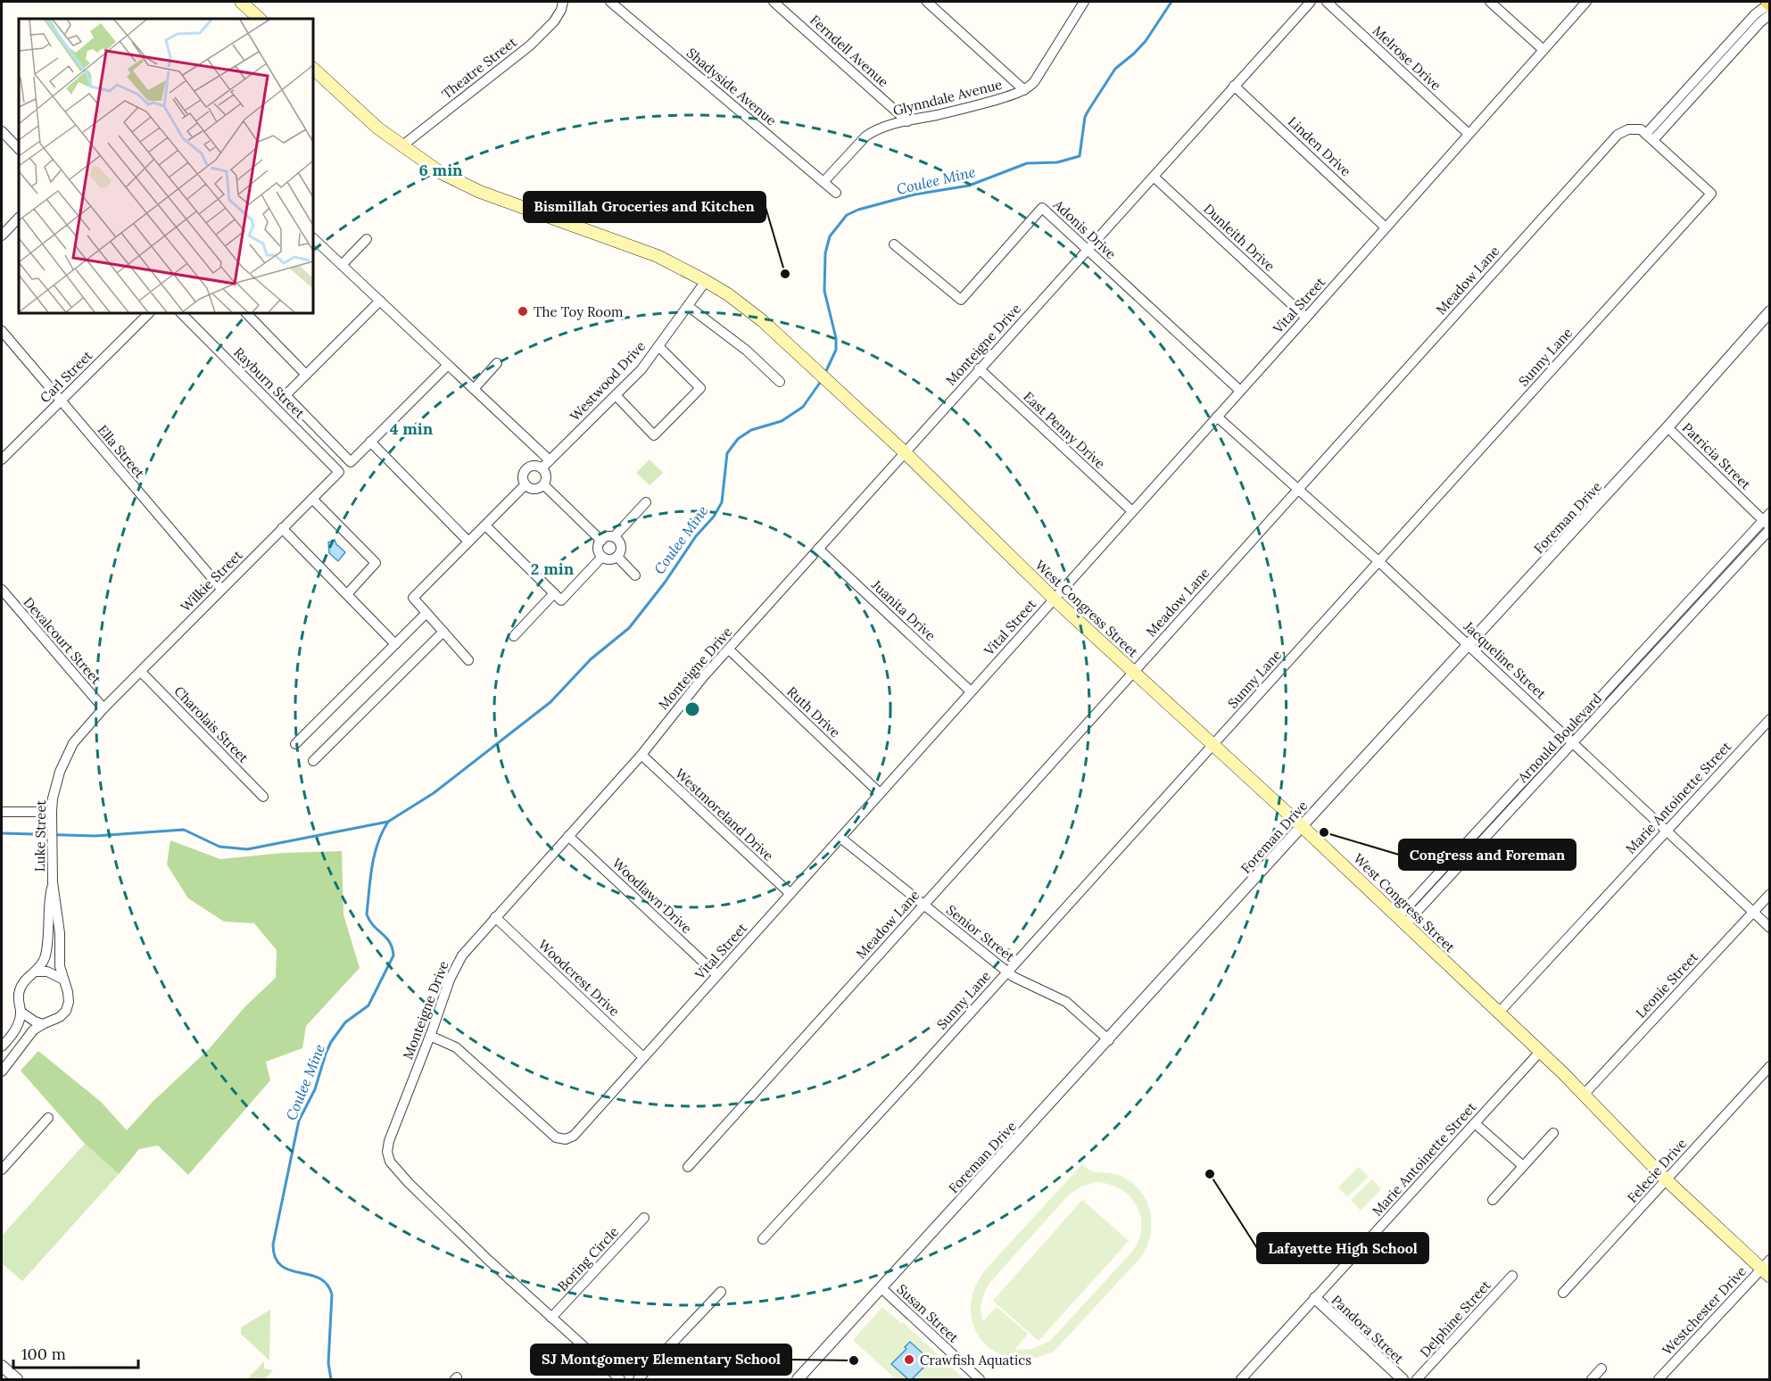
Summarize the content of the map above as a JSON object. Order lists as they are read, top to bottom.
{
  "streets": {
    "main road": ["West Congress Street"],
    "street": [
      "Ferndell Avenue",
      "Melrose Drive",
      "Theatre Street",
      "Shadyside Avenue",
      "Glynndale Avenue",
      "Linden Drive",
      "Adonis Drive",
      "Dunleith Drive",
      "Meadow Lane",
      "Vital Street",
      "Monteigne Drive",
      "Sunny Lane",
      "Carl Street",
      "Westwood Drive",
      "Rayburn Street",
      "East Penny Drive",
      "Ella Street",
      "Patricia Street",
      "Foreman Drive",
      "Wilkie Street",
      "Juanita Drive",
      "Devalcourt Street",
      "Jacqueline Street",
      "Ruth Drive",
      "Charolais Street",
      "Arnould Boulevard",
      "Marie Antoinette Street",
      "Westmoreland Drive",
      "Luke Street",
      "Woodlawn Drive",
      "Senior Street",
      "Woodcrest Drive",
      "Leonie Street",
      "Felecie Drive",
      "Boring Circle",
      "Westchester Drive",
      "Susan Street",
      "Delphine Street",
      "Pandora Street"
    ]
  },
  "crossings": [
    ["Ferndell Avenue", "Glynndale Avenue"],
    ["Melrose Drive", "Vital Street"],
    ["Theatre Street", "West Congress Street"],
    ["Shadyside Avenue", "Glynndale Avenue"],
    ["Linden Drive", "Vital Street"],
    ["Linden Drive", "Monteigne Drive"],
    ["Adonis Drive", "Vital Street"],
    ["Adonis Drive", "Monteigne Drive"],
    ["Dunleith Drive", "Vital Street"],
    ["Dunleith Drive", "Monteigne Drive"],
    ["Meadow Lane", "Sunny Lane"],
    ["Meadow Lane", "West Congress Street"],
    ["Meadow Lane", "Jacqueline Street"],
    ["Meadow Lane", "Senior Street"],
    ["Vital Street", "Monteigne Drive"],
    ["Vital Street", "East Penny Drive"],
    ["Vital Street", "West Congress Street"],
    ["Vital Street", "Juanita Drive"],
    ["Vital Street", "Jacqueline Street"],
    ["Vital Street", "Ruth Drive"],
    ["Vital Street", "Westmoreland Drive"],
    ["Vital Street", "Woodlawn Drive"],
    ["Vital Street", "Senior Street"],
    ["Vital Street", "Woodcrest Drive"],
    ["Monteigne Drive", "East Penny Drive"],
    ["Monteigne Drive", "West Congress Street"],
    ["Monteigne Drive", "Juanita Drive"],
    ["Monteigne Drive", "Ruth Drive"],
    ["Monteigne Drive", "Westmoreland Drive"],
    ["Monteigne Drive", "Woodlawn Drive"],
    ["Monteigne Drive", "Woodcrest Drive"],
    ["Monteigne Drive", "Boring Circle"],
    ["Sunny Lane", "West Congress Street"],
    ["Sunny Lane", "Jacqueline Street"],
    ["Sunny Lane", "Senior Street"],
    ["Carl Street", "Ella Street"],
    ["Westwood Drive", "West Congress Street"],
    ["Rayburn Street", "Wilkie Street"],
    ["Ella Street", "Wilkie Street"],
    ["Patricia Street", "Foreman Drive"],
    ["Patricia Street", "Arnould Boulevard"],
    ["Foreman Drive", "West Congress Street"],
    ["Foreman Drive", "Jacqueline Street"],
    ["Foreman Drive", "Senior Street"],
    ["Foreman Drive", "Susan Street"],
    ["Wilkie Street", "Devalcourt Street"],
    ["Wilkie Street", "Charolais Street"],
    ["Wilkie Street", "Luke Street"],
    ["West Congress Street", "Arnould Boulevard"],
    ["West Congress Street", "Marie Antoinette Street"],
    ["West Congress Street", "Leonie Street"],
    ["West Congress Street", "Felecie Drive"],
    ["West Congress Street", "Westchester Drive"],
    ["Devalcourt Street", "Luke Street"],
    ["Jacqueline Street", "Arnould Boulevard"],
    ["Jacqueline Street", "Marie Antoinette Street"],
    ["Jacqueline Street", "Leonie Street"],
    ["Marie Antoinette Street", "Pandora Street"]
  ],
  "water": ["Coulee Mine"],
  "places": [
    "Bismillah Groceries and Kitchen",
    "The Toy Room",
    "Congress and Foreman",
    "Lafayette High School",
    "Crawfish Aquatics",
    "SJ Montgomery Elementary School"
  ],
  "scale_bar": "100 m",
  "rings": ["6 min", "4 min", "2 min"]
}
